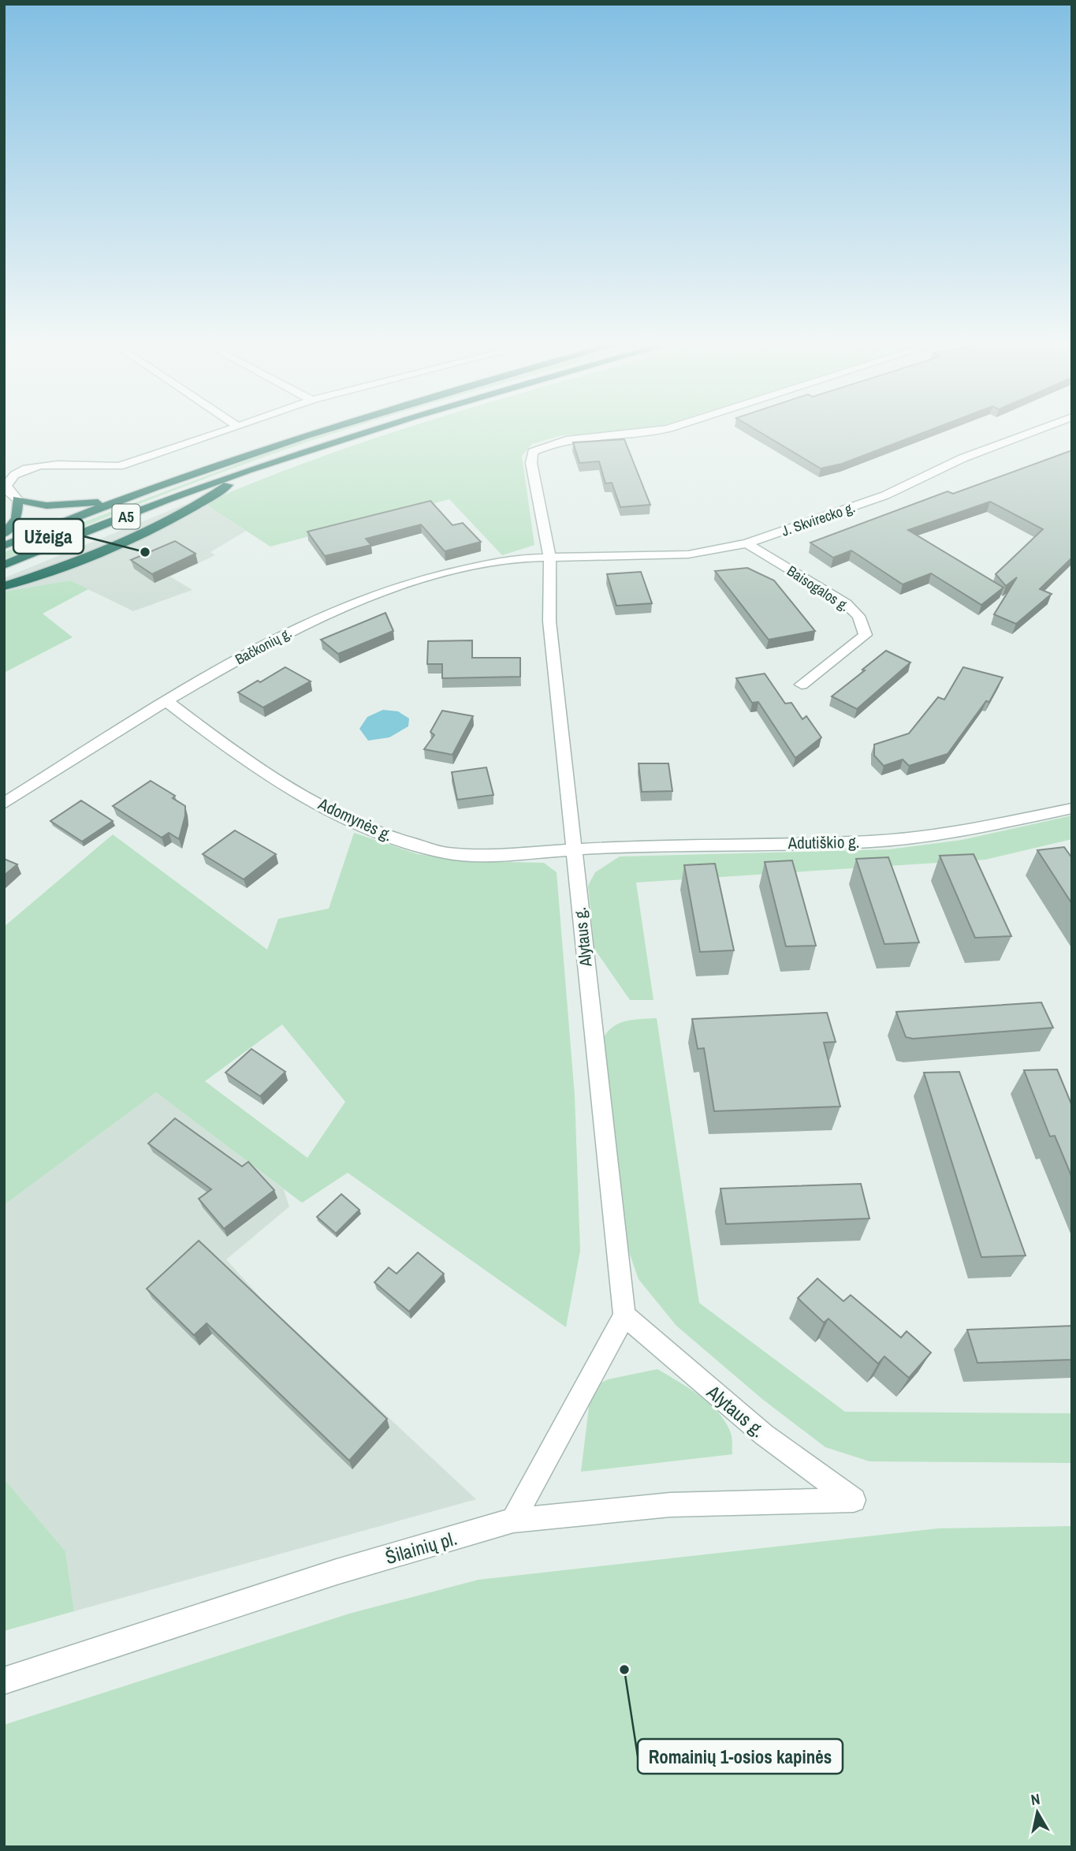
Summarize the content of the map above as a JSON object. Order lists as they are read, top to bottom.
{
  "streets": {
    "highway": ["A5"],
    "street": [
      "J. Skvirecko g.",
      "Baisogalos g.",
      "Bačkonių g.",
      "Adomynės g.",
      "Adutiškio g.",
      "Alytaus g.",
      "Šilainių pl."
    ]
  },
  "crossings": [
    ["J. Skvirecko g.", "Baisogalos g."],
    ["J. Skvirecko g.", "Bačkonių g."],
    ["J. Skvirecko g.", "Alytaus g."],
    ["Bačkonių g.", "Adomynės g."],
    ["Bačkonių g.", "Alytaus g."],
    ["Adomynės g.", "Adutiškio g."],
    ["Adomynės g.", "Alytaus g."],
    ["Adutiškio g.", "Alytaus g."],
    ["Alytaus g.", "Šilainių pl."]
  ],
  "places": ["Užeiga", "Romainių 1-osios kapinės"],
  "north": "top"
}
